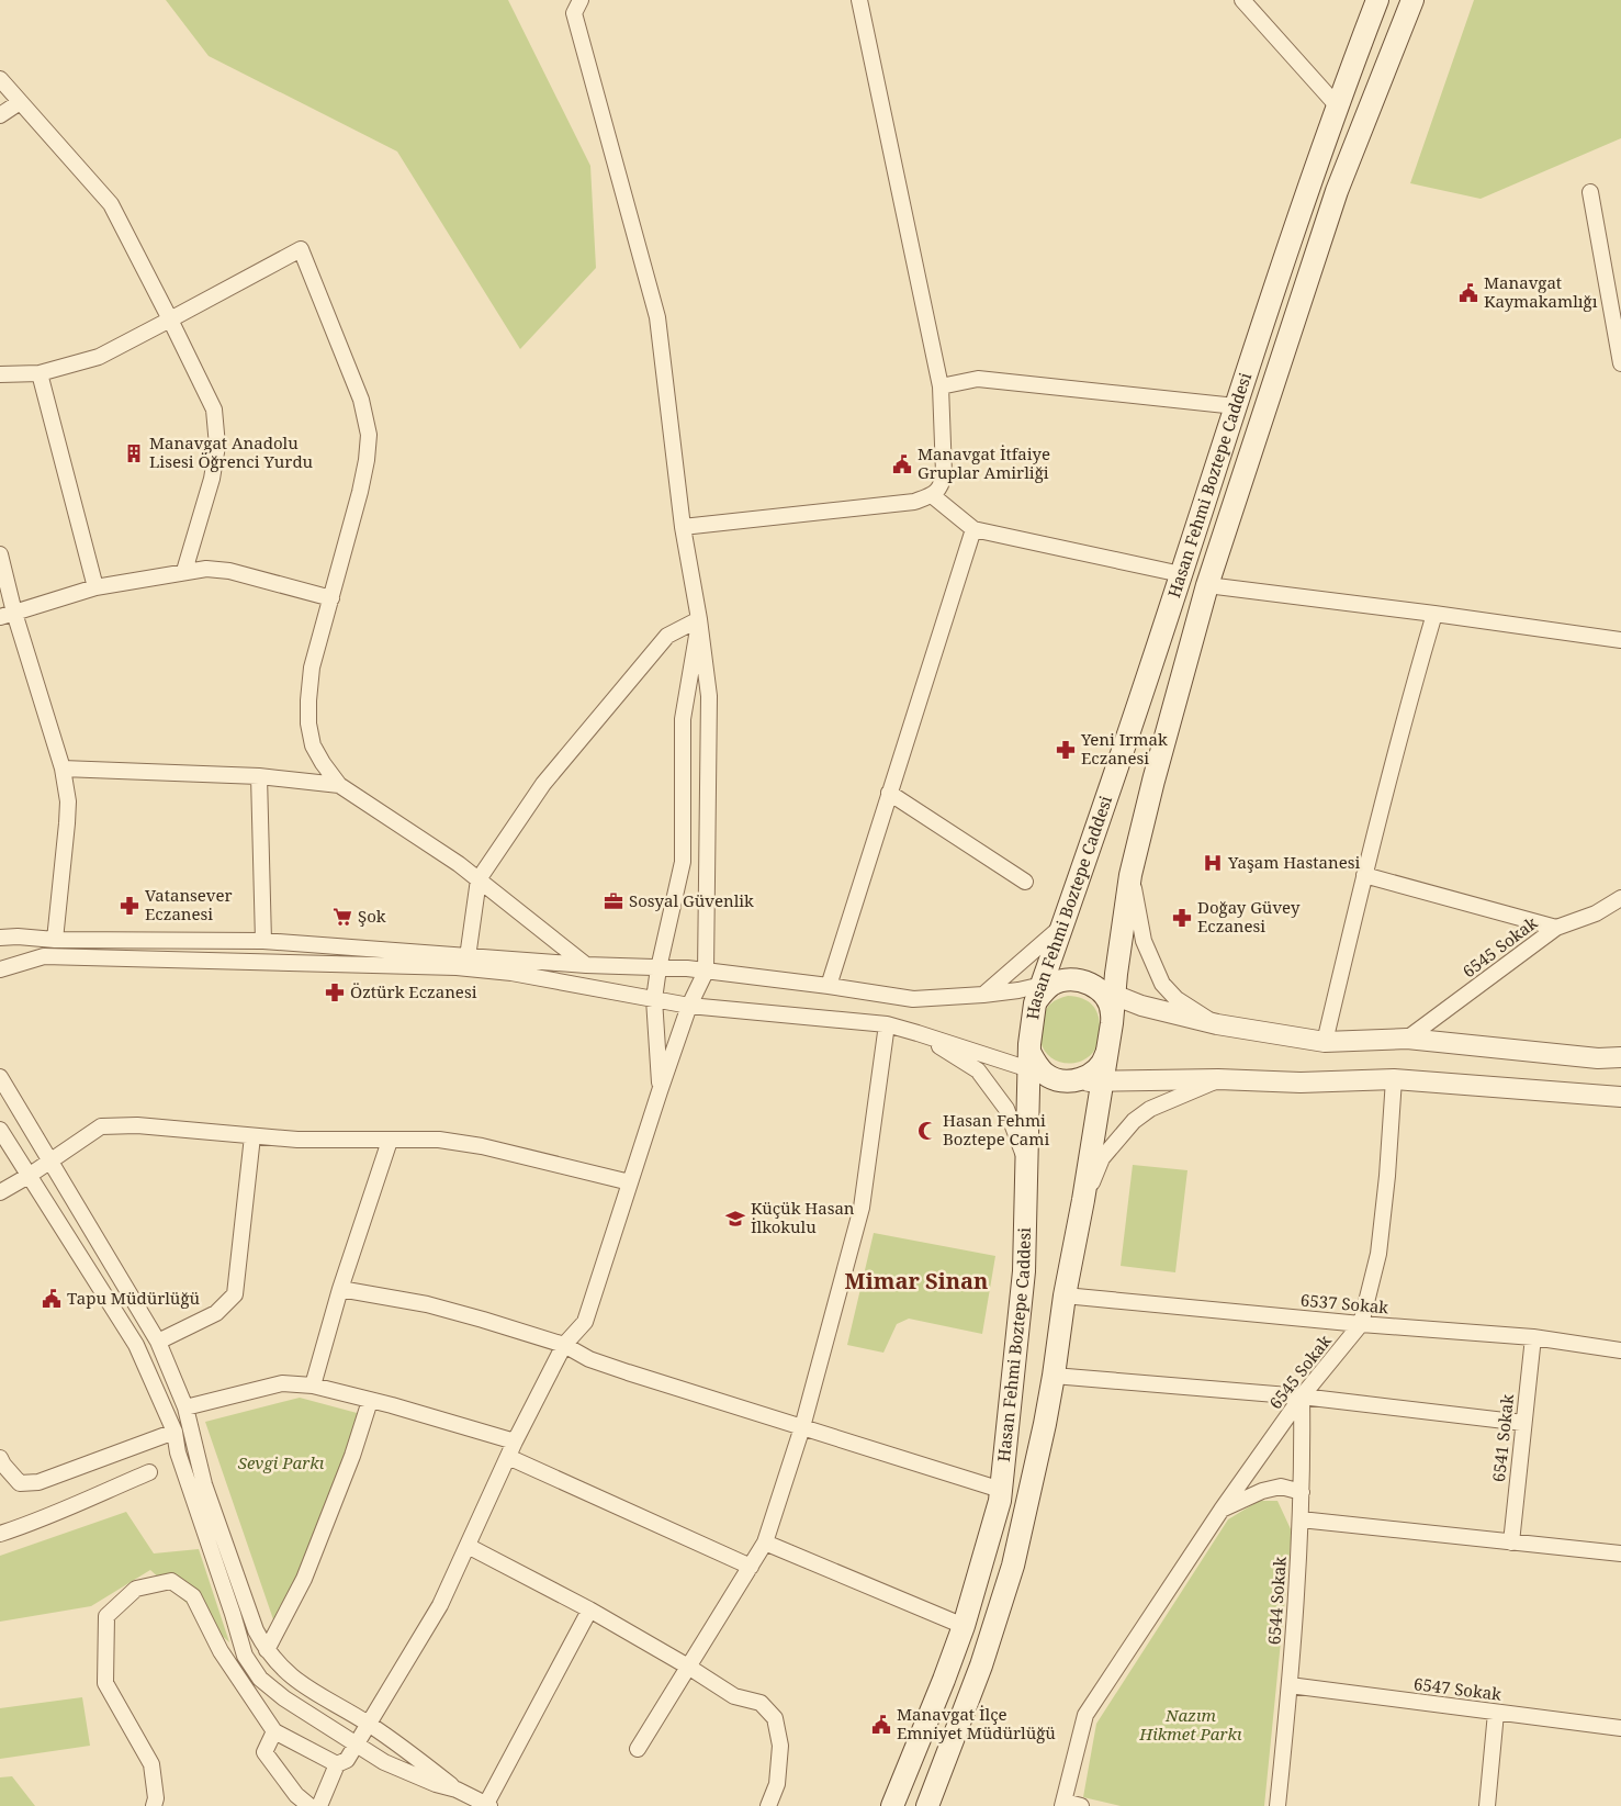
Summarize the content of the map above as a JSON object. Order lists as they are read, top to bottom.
{
  "streets": {
    "main road": ["Hasan Fehmi Boztepe Caddesi"],
    "street": [
      "6545 Sokak",
      "6537 Sokak",
      "6541 Sokak",
      "6544 Sokak",
      "6547 Sokak"
    ]
  },
  "crossings": [
    ["Hasan Fehmi Boztepe Caddesi", "6537 Sokak"],
    ["6545 Sokak", "6537 Sokak"],
    ["6545 Sokak", "6544 Sokak"],
    ["6537 Sokak", "6541 Sokak"],
    ["6544 Sokak", "6547 Sokak"]
  ],
  "districts": ["Mimar Sinan"],
  "parks": ["Sevgi Parkı", "Nazım Hikmet Parkı"],
  "places": {
    "public building": [
      "Manavgat Kaymakamlığı",
      "Manavgat İtfaiye Gruplar Amirliği",
      "Tapu Müdürlüğü",
      "Manavgat İlçe Emniyet Müdürlüğü"
    ],
    "building": ["Manavgat Anadolu Lisesi Öğrenci Yurdu"],
    "pharmacy": [
      "Yeni Irmak Eczanesi",
      "Vatansever Eczanesi",
      "Doğay Güvey Eczanesi",
      "Öztürk Eczanesi"
    ],
    "hospital": ["Yaşam Hastanesi"],
    "office": ["Sosyal Güvenlik"],
    "supermarket": ["Şok"],
    "mosque": ["Hasan Fehmi Boztepe Cami"],
    "school or university": ["Küçük Hasan İlkokulu"]
  }
}
